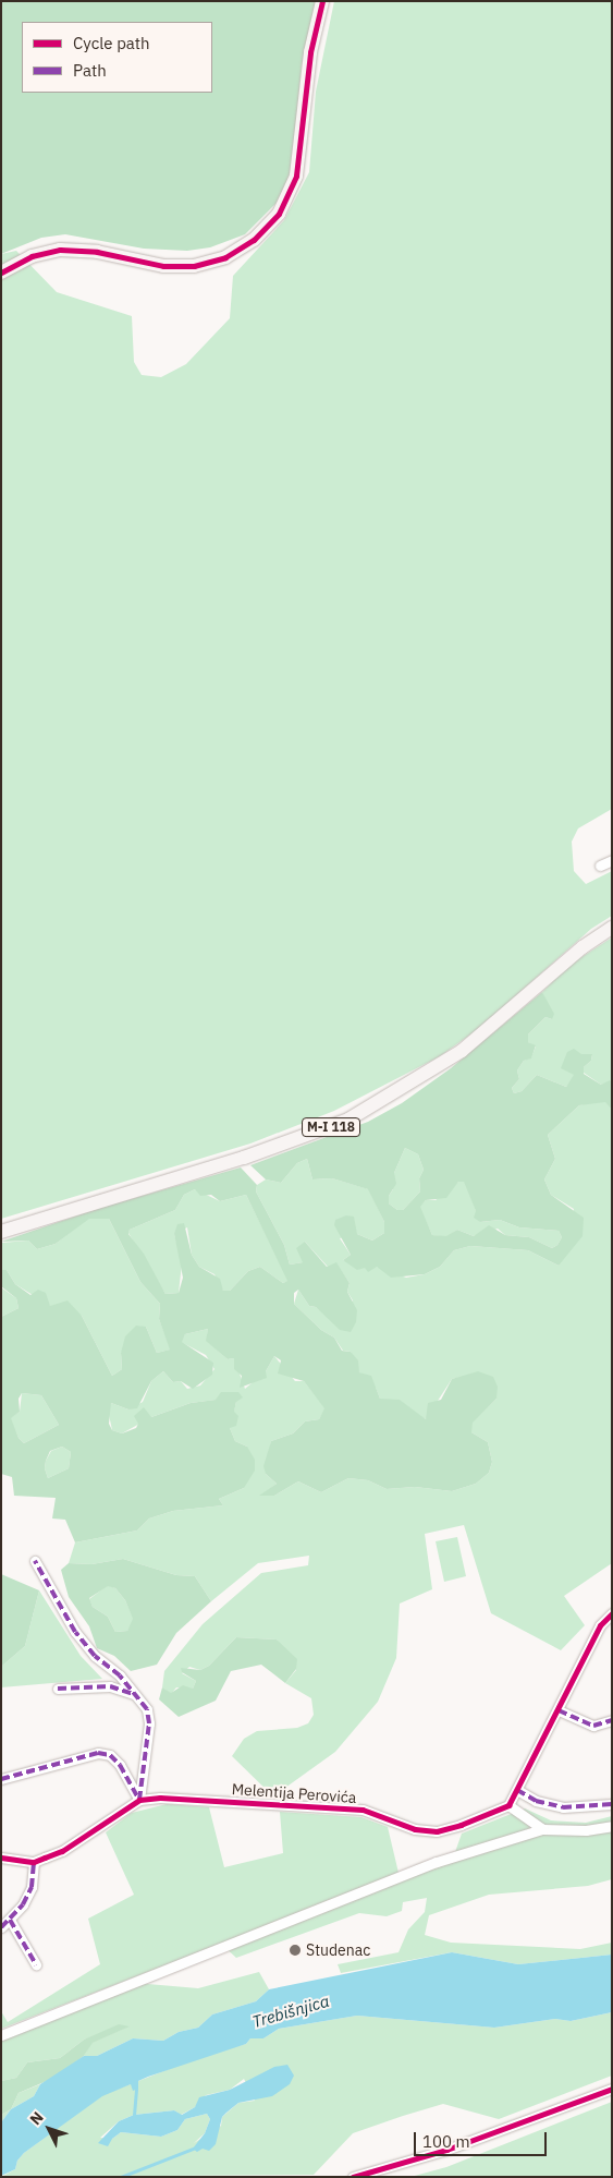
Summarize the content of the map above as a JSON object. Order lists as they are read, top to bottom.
{
  "streets": {
    "main road": ["M-I 118"],
    "street": ["Melentija Perovića"]
  },
  "water": ["Trebišnjica"],
  "places": ["Studenac"],
  "legend": ["Cycle path", "Path"],
  "scale_bar": "100 m",
  "north": "top left"
}
